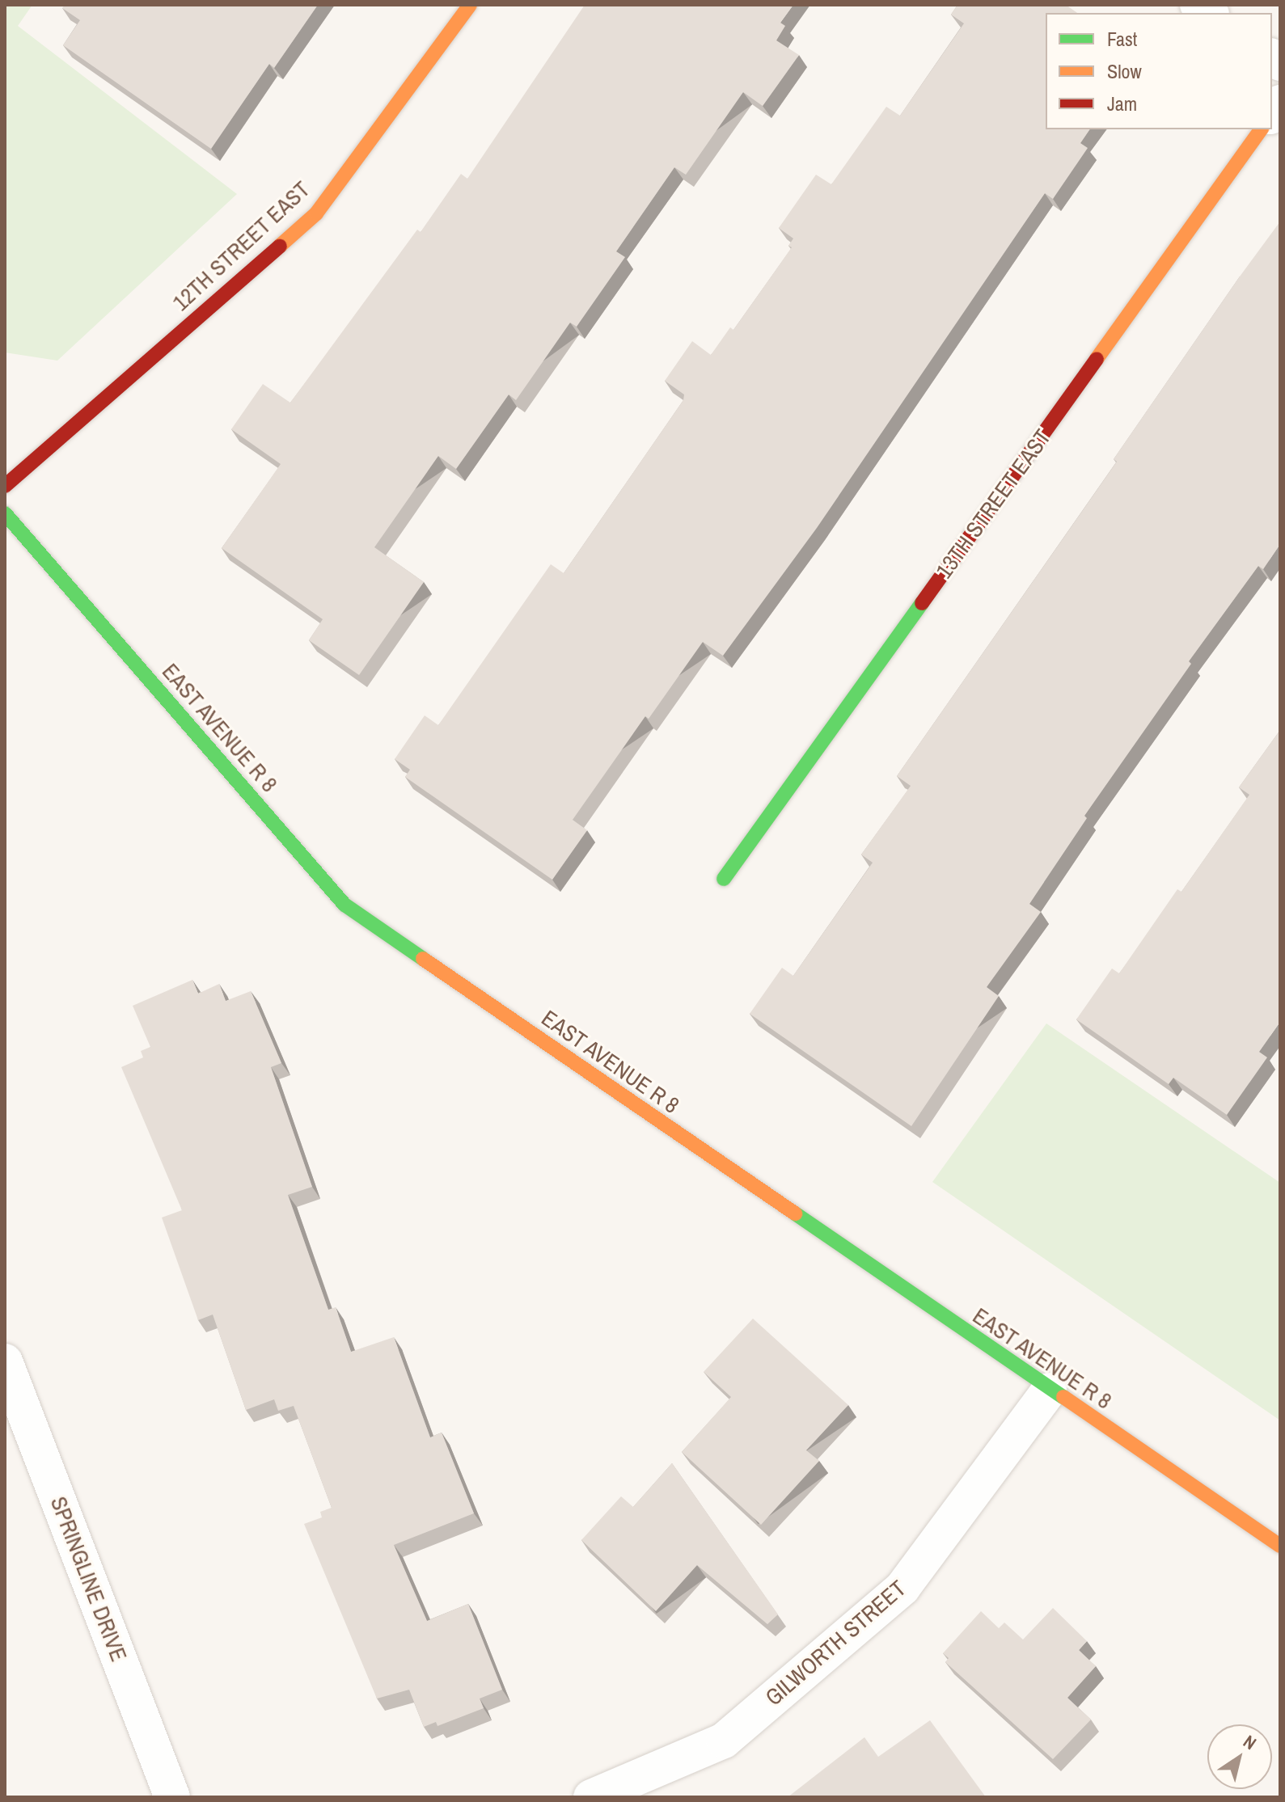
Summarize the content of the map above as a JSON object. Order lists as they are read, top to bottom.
{
  "streets": {
    "street": [
      "12TH STREET EAST",
      "13TH STREET EAST",
      "EAST AVENUE R 8",
      "SPRINGLINE DRIVE",
      "GILWORTH STREET"
    ]
  },
  "crossings": [
    ["EAST AVENUE R 8", "GILWORTH STREET"]
  ],
  "legend": ["Fast", "Slow", "Jam"],
  "north": "top right"
}
